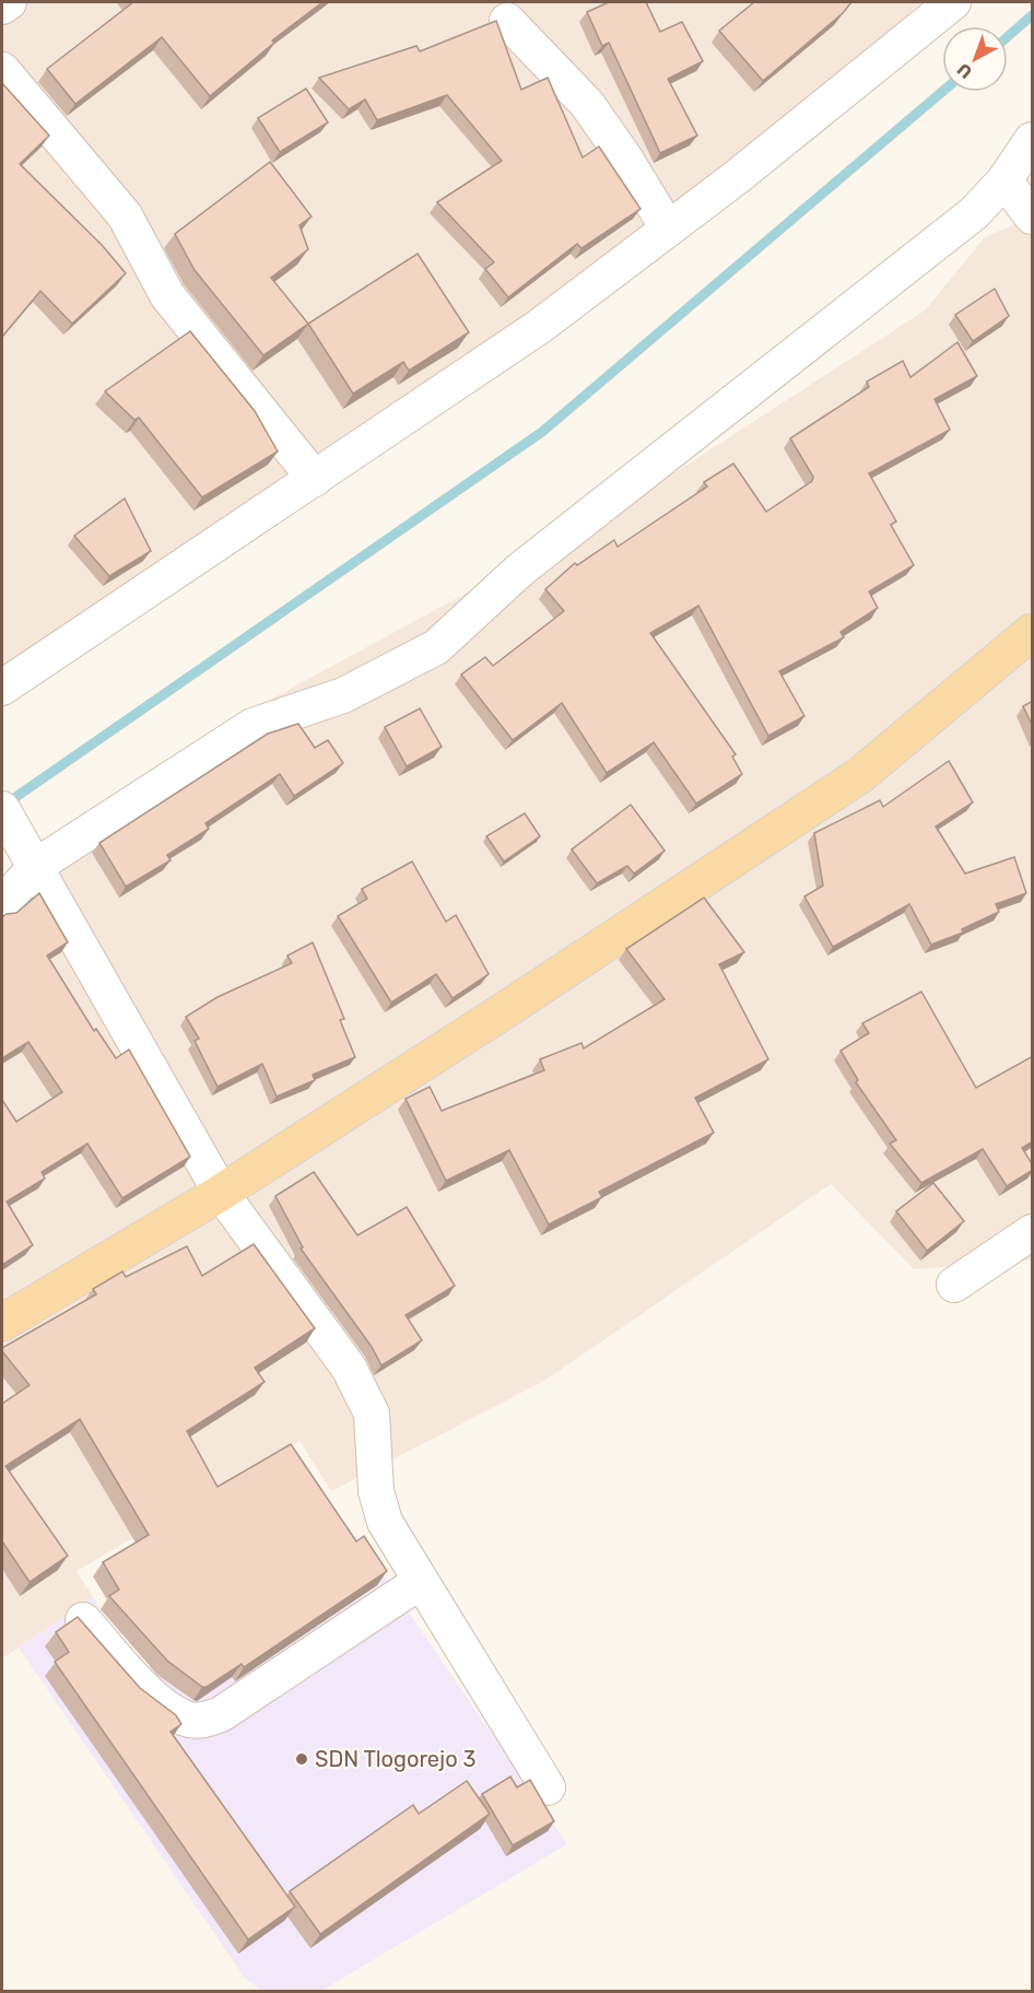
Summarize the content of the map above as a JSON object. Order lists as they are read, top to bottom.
{
  "places": ["SDN Tlogorejo 3"],
  "north": "bottom left"
}
